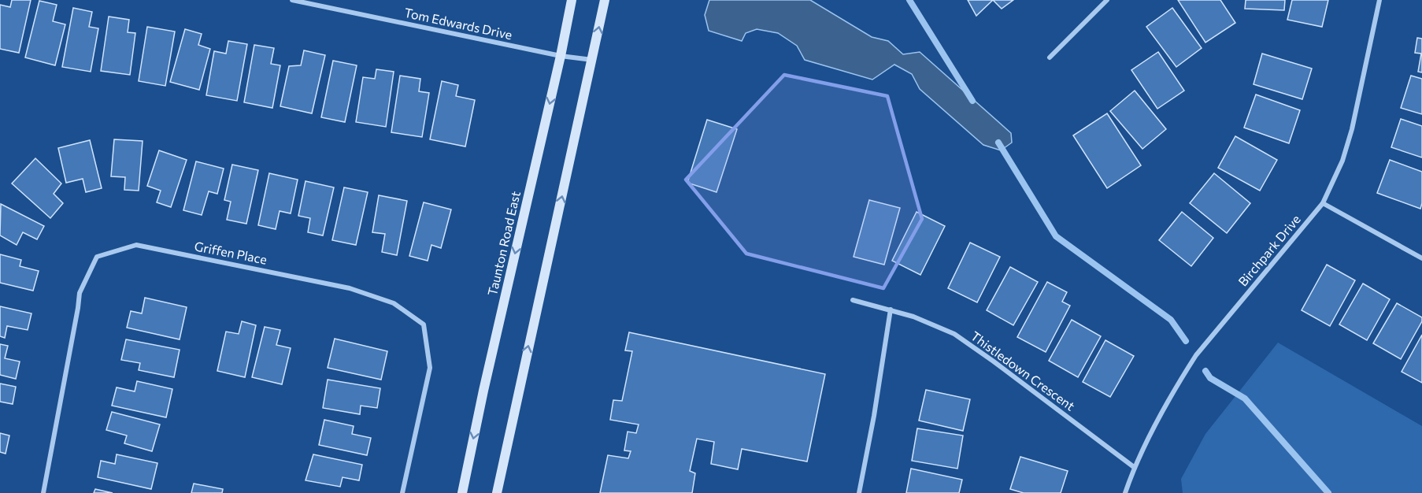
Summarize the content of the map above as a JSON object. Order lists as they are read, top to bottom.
{
  "streets": {
    "main road": ["Taunton Road East"],
    "street": [
      "Tom Edwards Drive",
      "Birchpark Drive",
      "Griffen Place",
      "Thistledown Crescent"
    ]
  },
  "crossings": [
    ["Tom Edwards Drive", "Taunton Road East"],
    ["Birchpark Drive", "Thistledown Crescent"]
  ]
}
